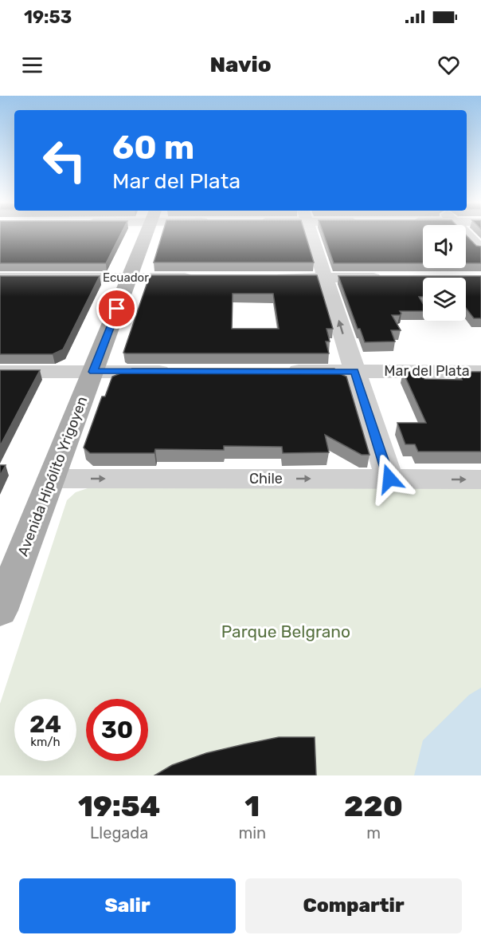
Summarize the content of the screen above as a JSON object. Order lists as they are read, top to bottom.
{
  "streets": {
    "main road": ["Avenida Hipólito Yrigoyen"],
    "street": ["Ecuador", "Mar del Plata", "Chile"]
  },
  "crossings": [
    ["Ecuador", "Avenida Hipólito Yrigoyen"],
    ["Avenida Hipólito Yrigoyen", "Chile"]
  ],
  "parks": ["Parque Belgrano"],
  "page": {
    "status": "19:53",
    "header": "Navio",
    "turn": ["60 m", "Mar del Plata"],
    "speed": "24 km/h",
    "limit": "30",
    "eta": [
      "19:54",
      "Llegada",
      "1",
      "min",
      "220",
      "m"
    ],
    "buttons": ["Salir", "Compartir"]
  }
}
